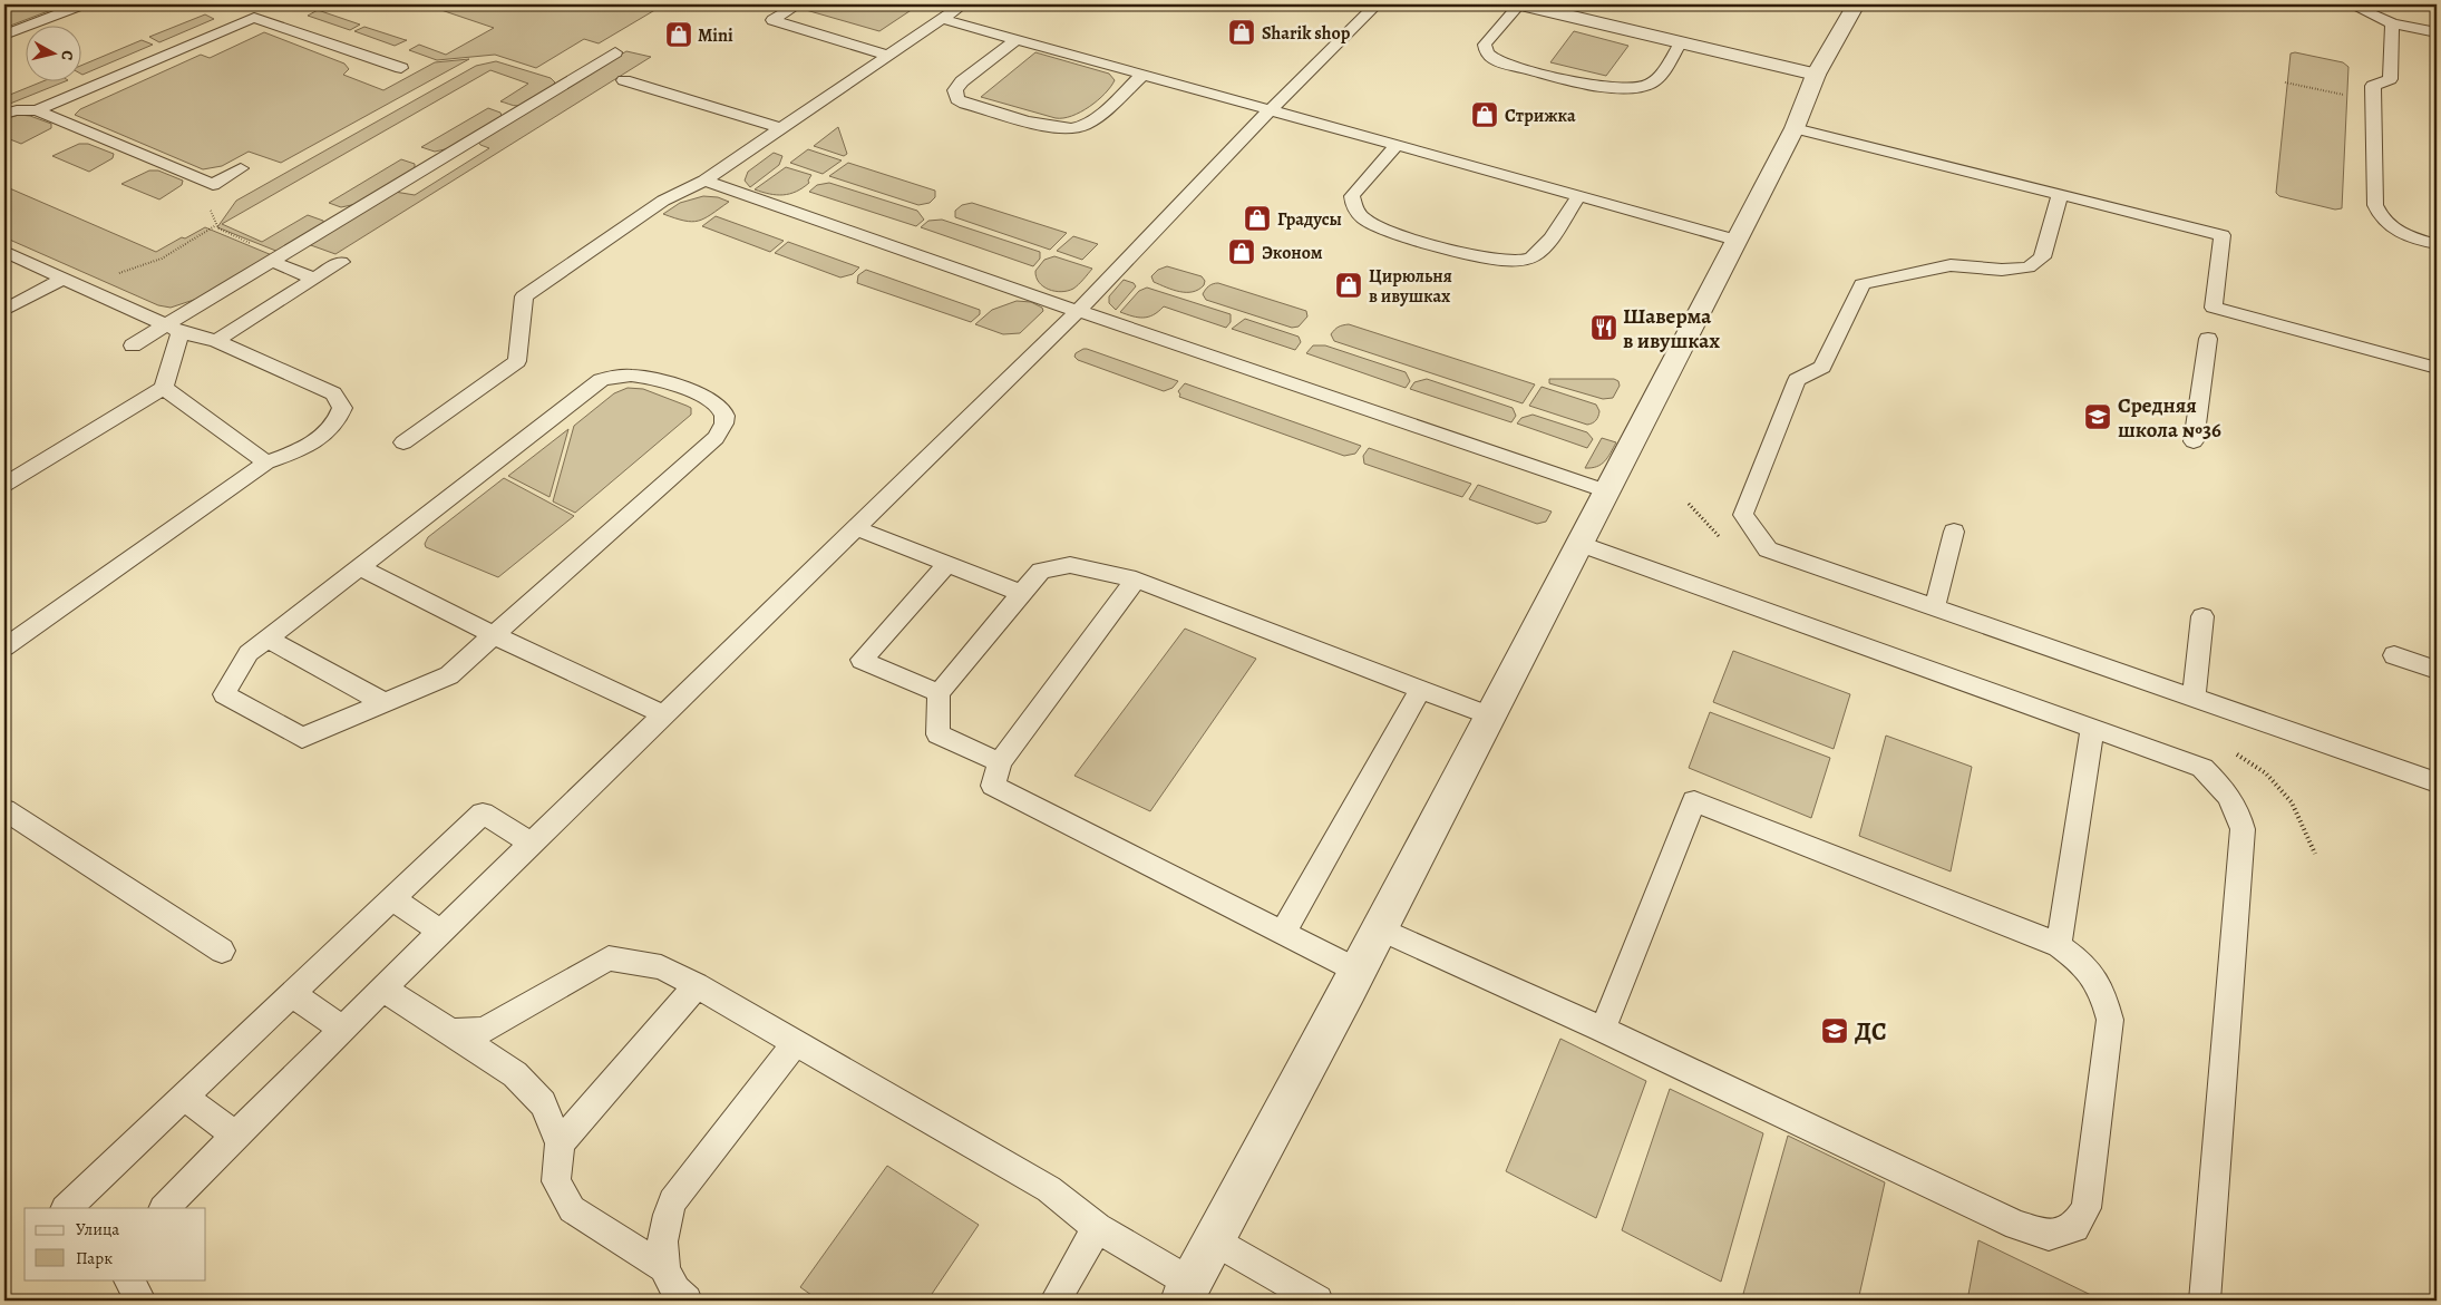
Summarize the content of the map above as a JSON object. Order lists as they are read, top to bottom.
{
  "places": {
    "shop": [
      "Sharik shop",
      "Mini",
      "Стрижка",
      "Градусы",
      "Эконом",
      "Цирюльня в ивушках"
    ],
    "restaurant": ["Шаверма в ивушках"],
    "school or university": ["Средняя школа №36", "ДС"]
  },
  "legend": ["Улица", "Парк"],
  "north": "right"
}
